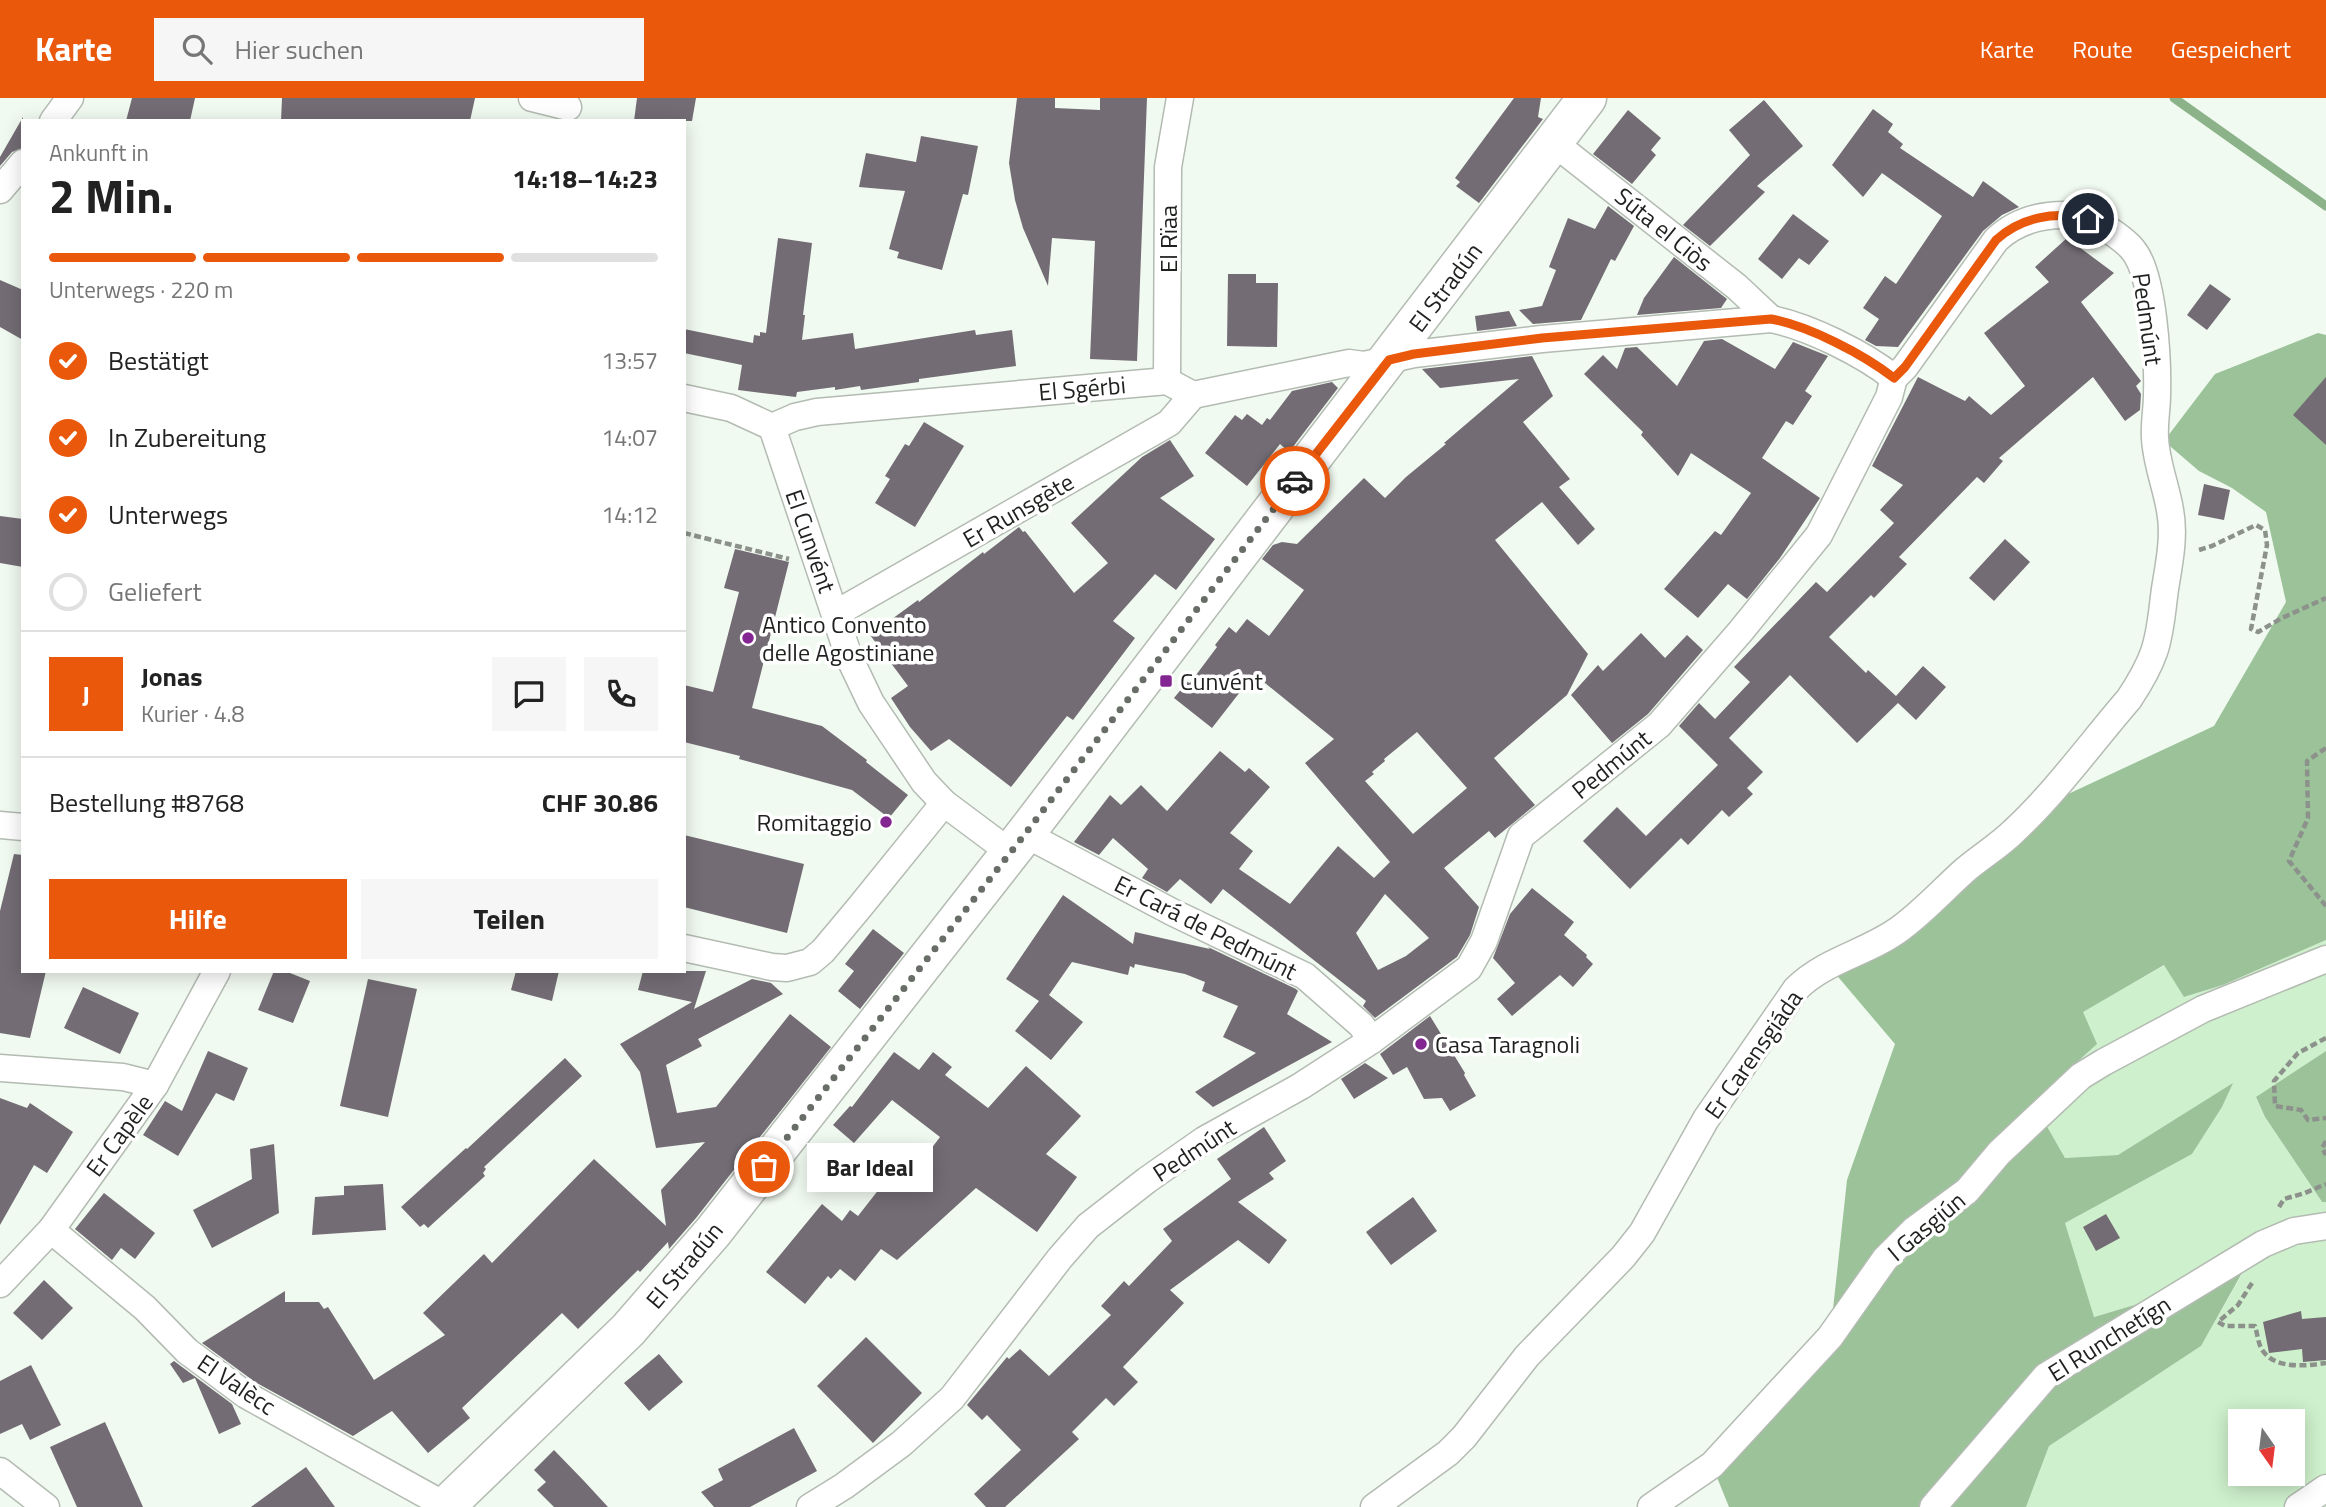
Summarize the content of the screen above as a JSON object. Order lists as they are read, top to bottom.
{
  "streets": {
    "main road": ["El Stradún"],
    "street": [
      "Súta el Ciòs",
      "El Rïaa",
      "Pedmúnt",
      "El Sgérbi",
      "Er Runsgète",
      "El Cunvént",
      "Er Cará de Pedmúnt",
      "Er Carensgiáda",
      "Er Capèle",
      "I Gasgiún",
      "El Runchetígn",
      "El Valècc"
    ]
  },
  "crossings": [
    ["Súta el Ciòs", "El Stradún"],
    ["El Rïaa", "El Sgérbi"],
    ["El Stradún", "El Cunvént"],
    ["El Stradún", "Er Cará de Pedmúnt"],
    ["El Stradún", "El Valècc"],
    ["Pedmúnt", "Er Cará de Pedmúnt"],
    ["Pedmúnt", "Er Carensgiáda"],
    ["El Sgérbi", "El Cunvént"],
    ["Er Runsgète", "El Cunvént"],
    ["El Cunvént", "Er Cará de Pedmúnt"],
    ["Er Capèle", "El Valècc"]
  ],
  "places": {
    "other": [
      "Antico Convento delle Agostiniane",
      "Romitaggio",
      "Casa Taragnoli",
      "Bar Ideal"
    ],
    "transit": ["Cunvént"]
  },
  "north": "bottom",
  "page": {
    "header": "Karte",
    "search": "Hier suchen",
    "nav": ["Karte", "Route", "Gespeichert"],
    "heading": ["2 Min.", "Ankunft in", "14:18–14:23"],
    "panel": [
      "Jonas",
      "Kurier · 4.8",
      "Bestellung #8768",
      "CHF 30.86"
    ],
    "bar": "Unterwegs · 220 m",
    "list": [
      ["Bestätigt", "13:57"],
      ["In Zubereitung", "14:07"],
      ["Unterwegs", "14:12"],
      "Geliefert"
    ],
    "round": "J",
    "buttons": ["Hilfe", "Teilen"],
    "bubble": "Bar Ideal"
  }
}
